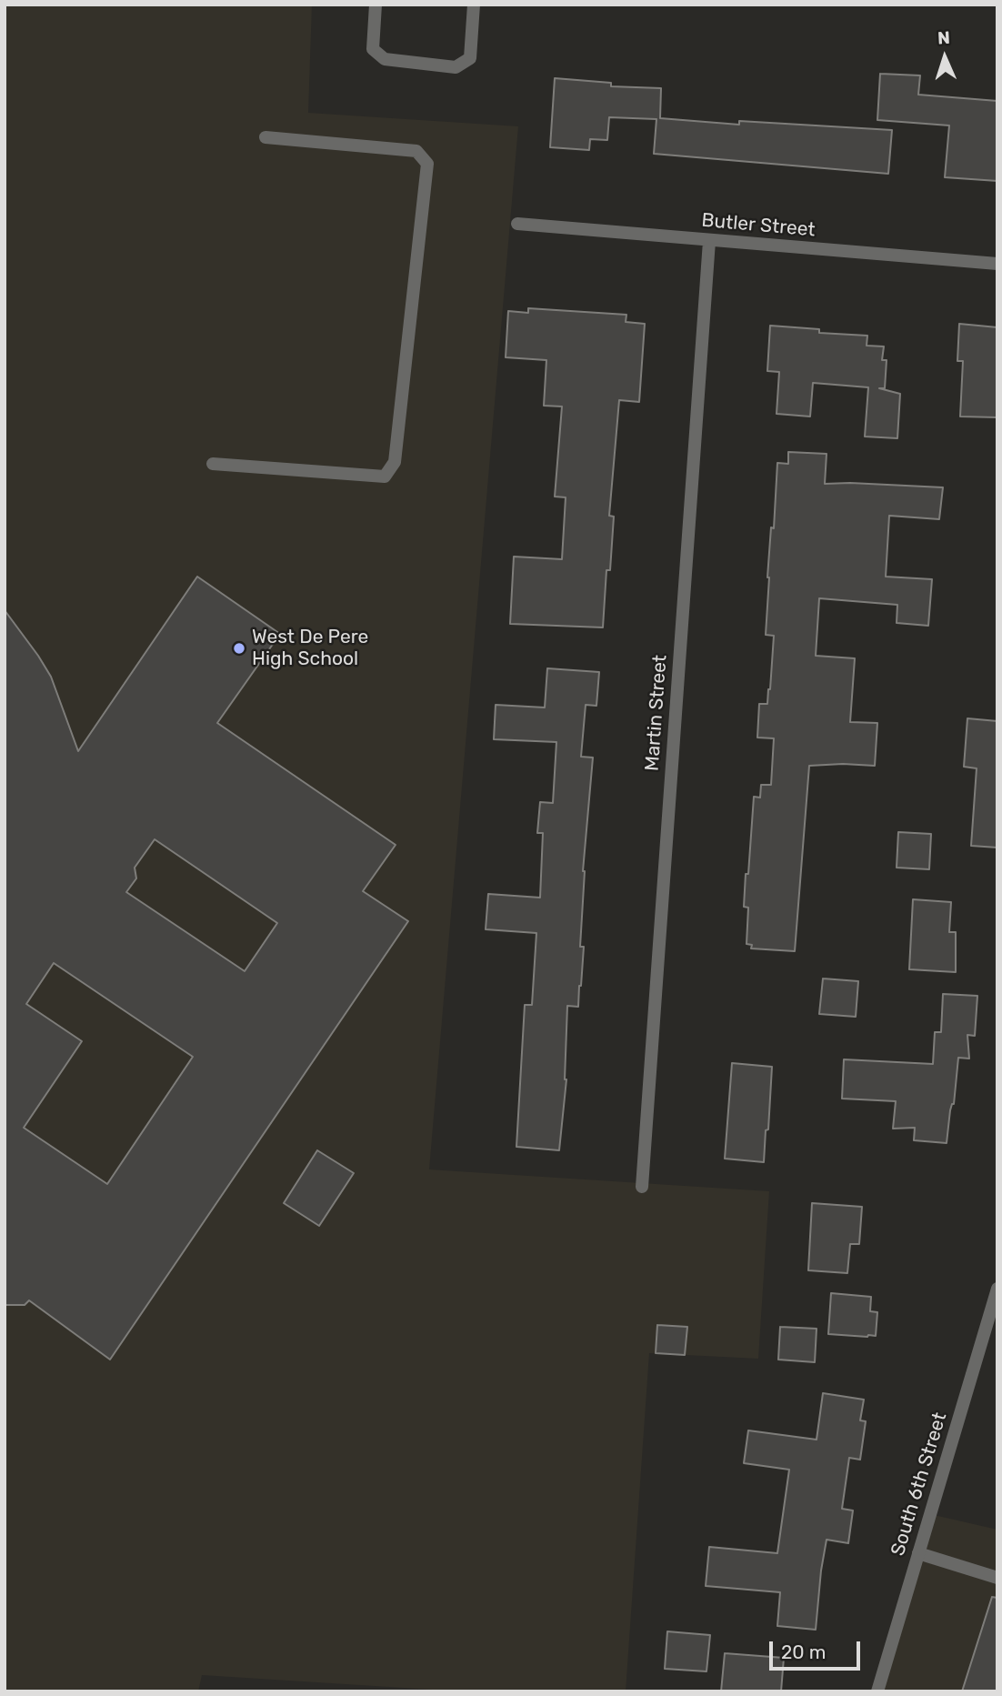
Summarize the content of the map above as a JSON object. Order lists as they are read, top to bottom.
{
  "streets": {
    "street": ["Butler Street", "Martin Street", "South 6th Street"]
  },
  "crossings": [
    ["Butler Street", "Martin Street"]
  ],
  "places": ["West De Pere High School"],
  "scale_bar": "20 m",
  "north": "top"
}
